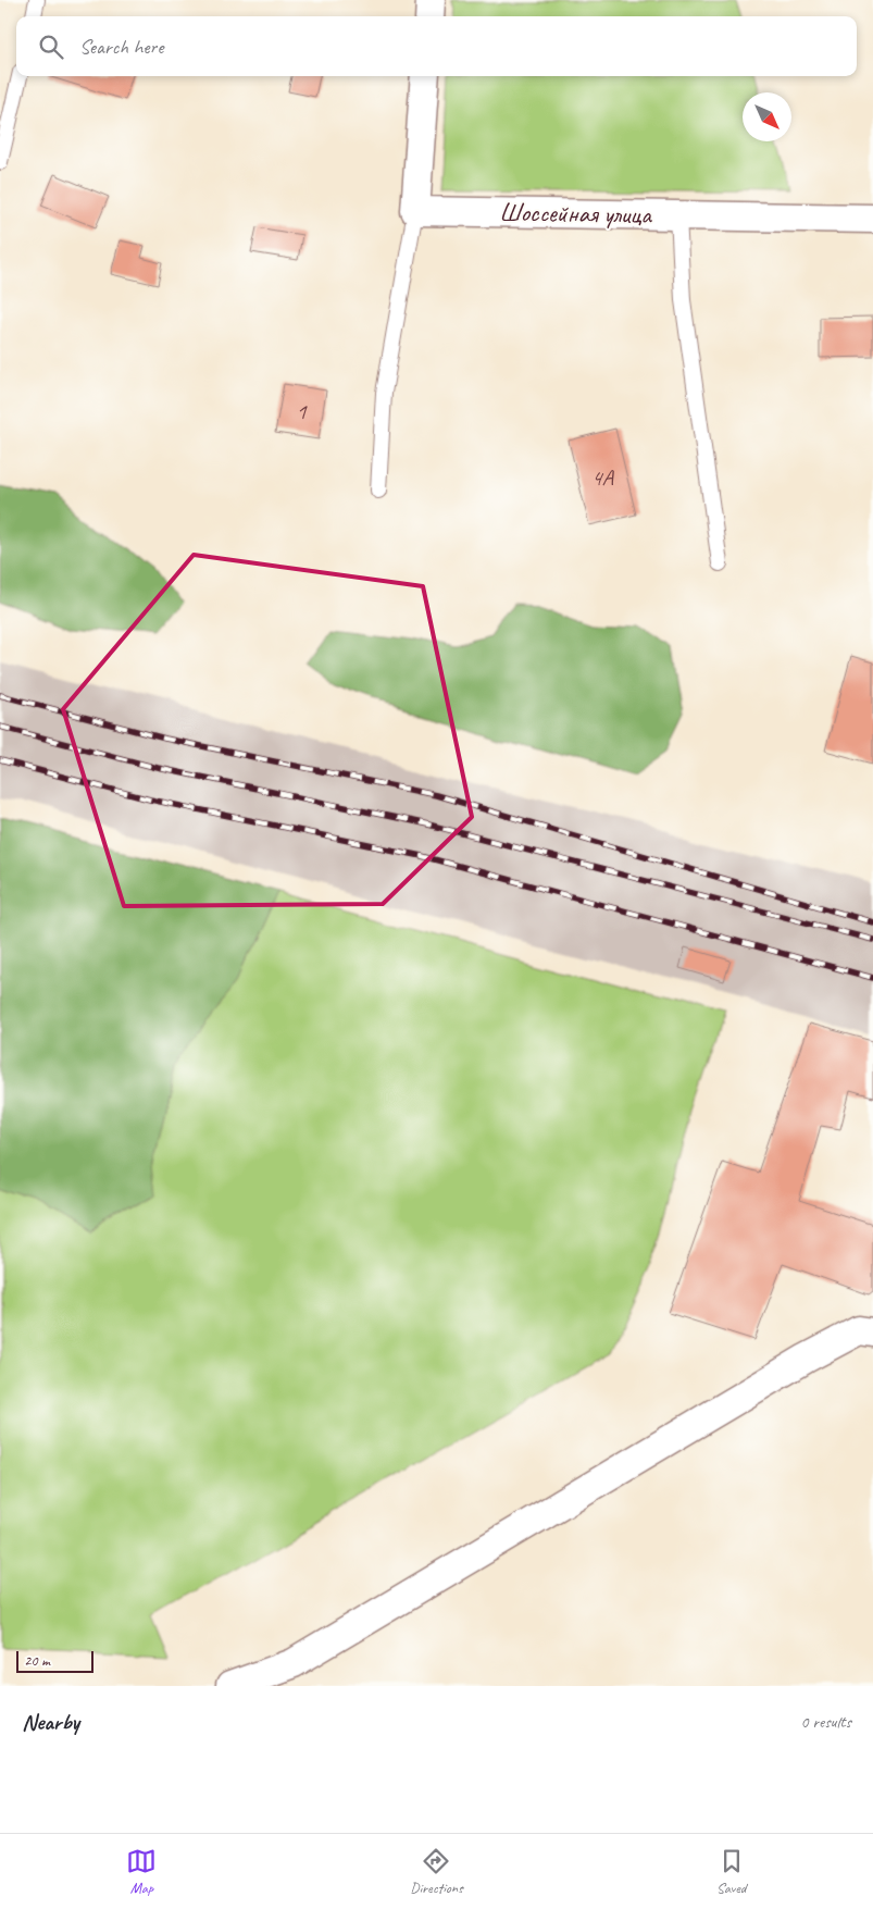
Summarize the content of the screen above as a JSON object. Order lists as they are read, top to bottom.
{
  "streets": {
    "street": ["Шоссейная улица"]
  },
  "house_numbers": ["1", "4А"],
  "scale_bar": "20 m",
  "north": "bottom right",
  "page": {
    "search": "Search here",
    "scale": "20 m",
    "heading": ["Nearby", "0 results"],
    "nav": ["Map", "Directions", "Saved"]
  }
}
